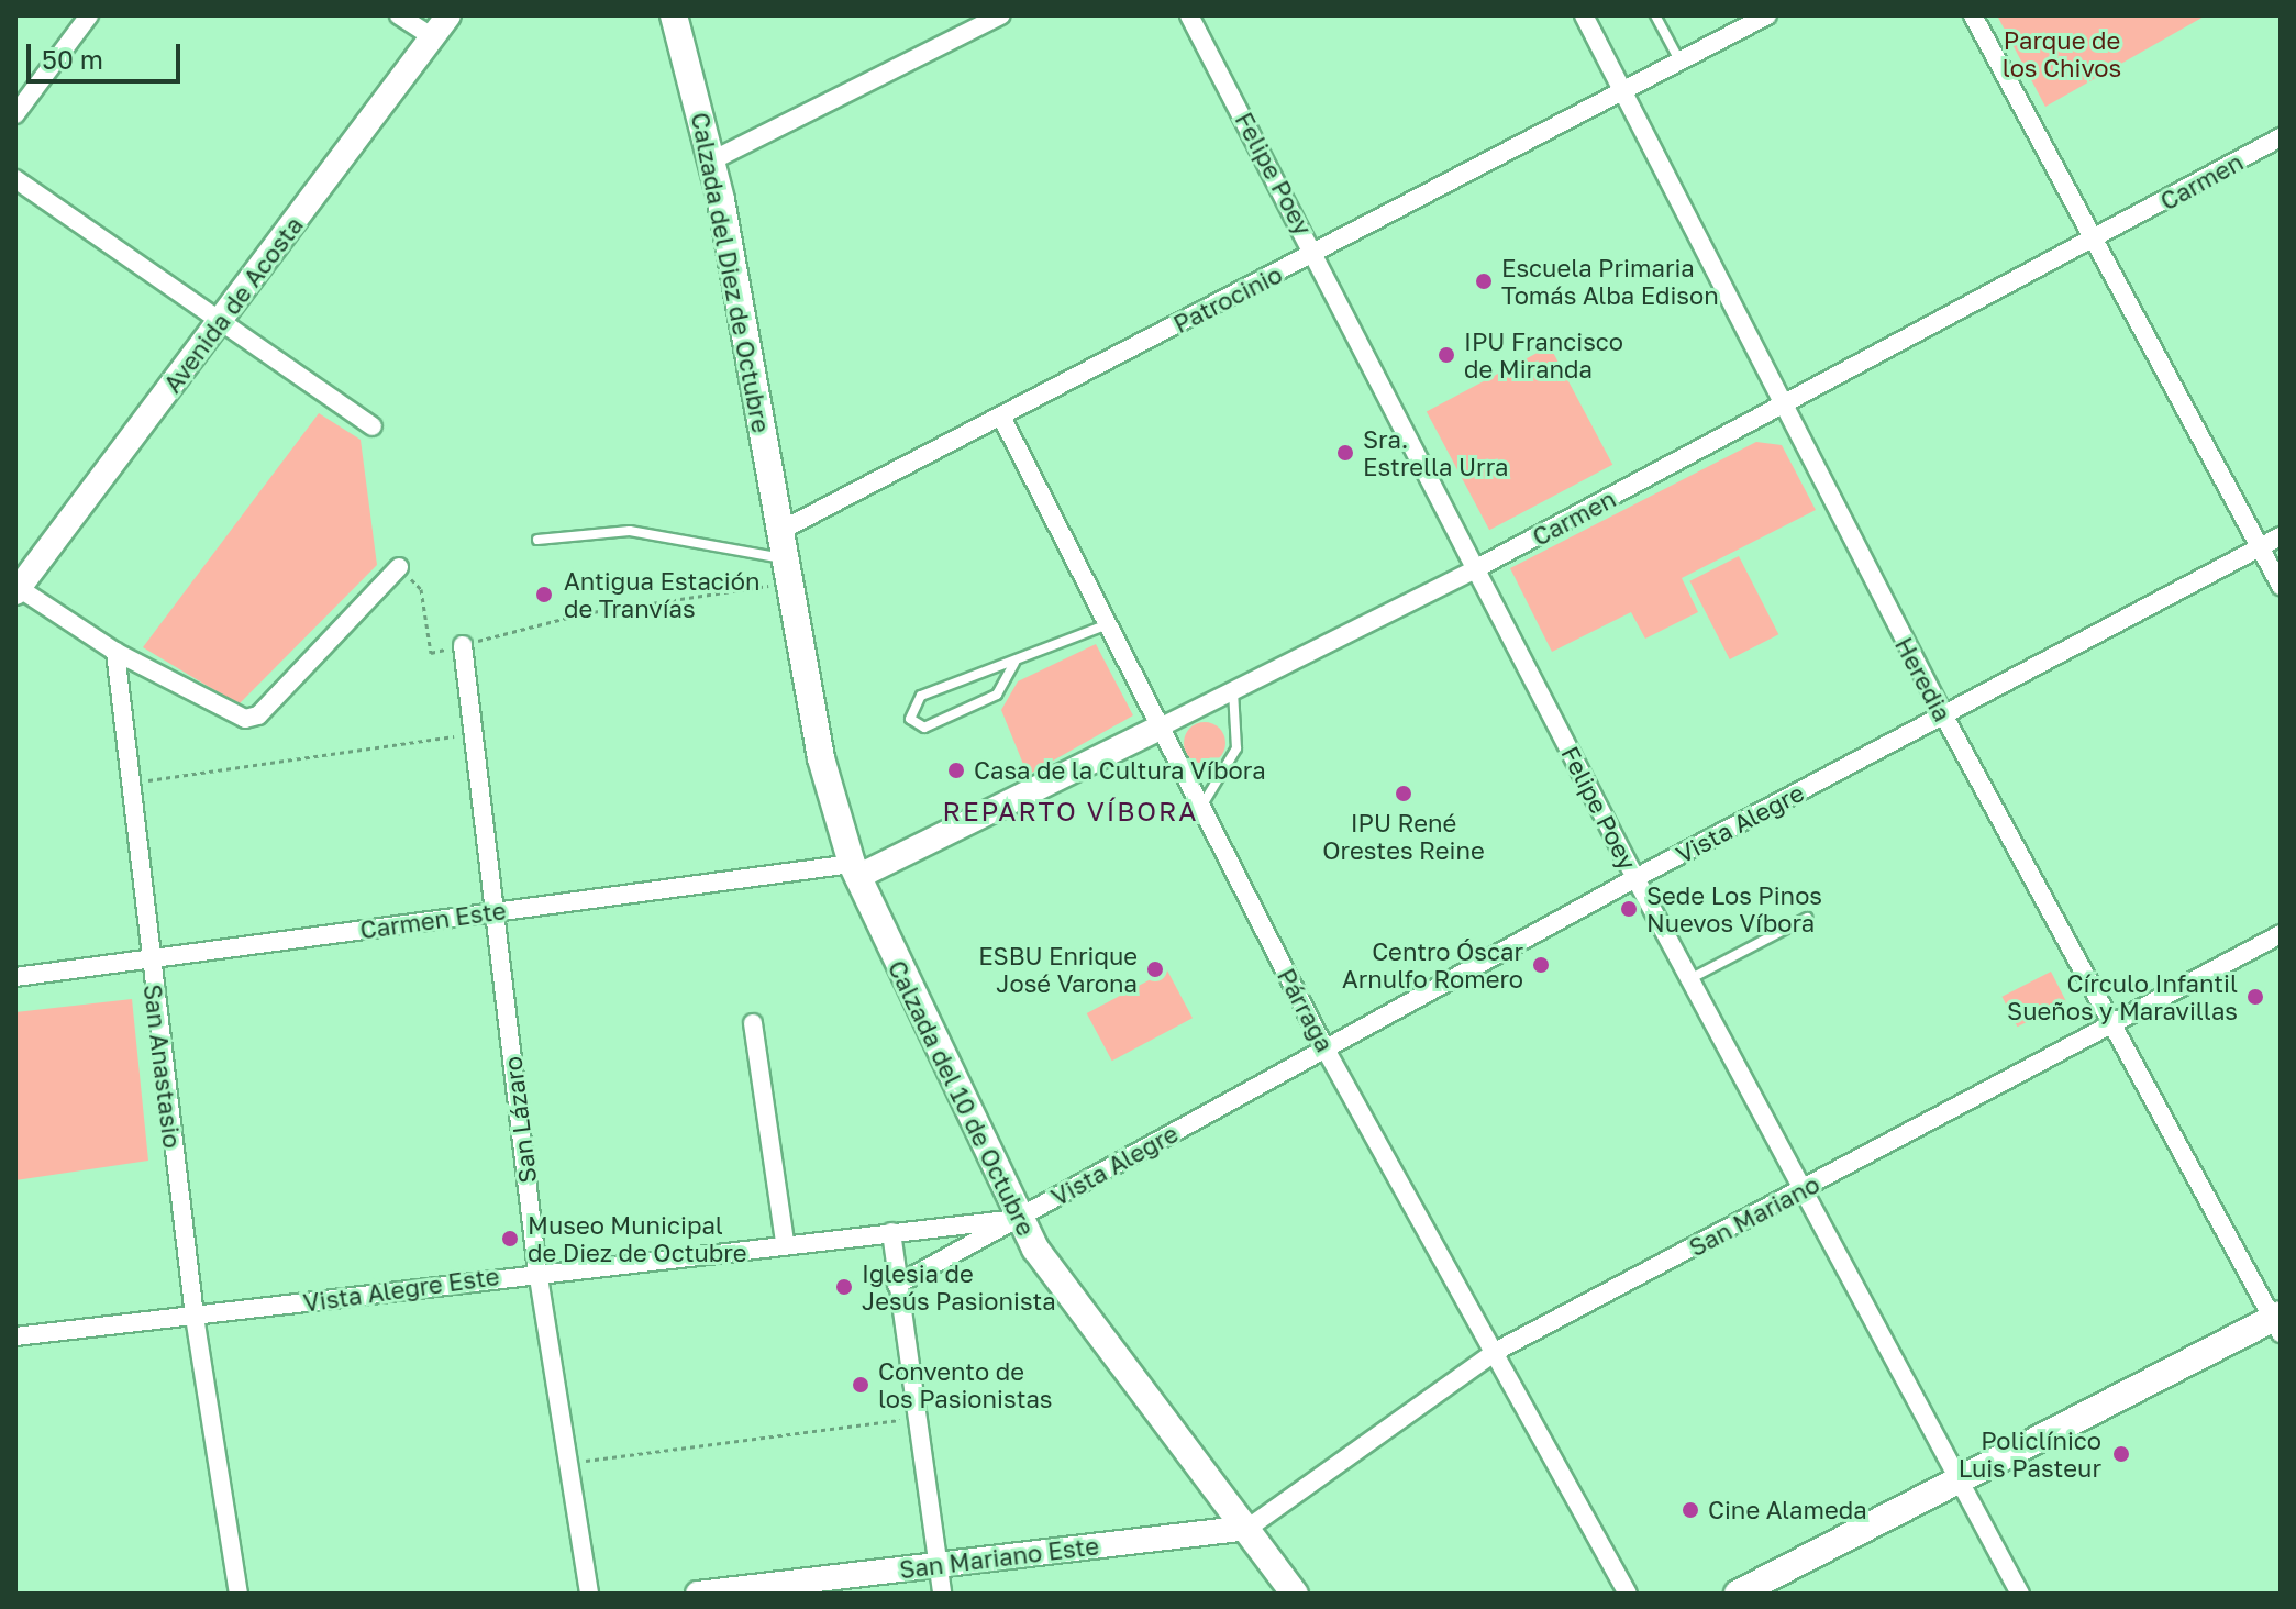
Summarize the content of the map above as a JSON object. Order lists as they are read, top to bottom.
{
  "streets": {
    "main road": ["Calzada del Diez de Octubre", "Calzada del 10 de Octubre"],
    "street": [
      "Felipe Poey",
      "Carmen",
      "Patrocinio",
      "Avenida de Acosta",
      "Heredia",
      "Vista Alegre",
      "Carmen Este",
      "Párraga",
      "San Anastasio",
      "San Lázaro",
      "San Mariano",
      "Vista Alegre Este",
      "San Mariano Este"
    ]
  },
  "crossings": [
    ["Felipe Poey", "Carmen"],
    ["Felipe Poey", "Patrocinio"],
    ["Felipe Poey", "Vista Alegre"],
    ["Felipe Poey", "San Mariano"],
    ["Carmen", "Heredia"],
    ["Carmen", "Carmen Este"],
    ["Carmen", "Párraga"],
    ["Carmen", "Calzada del 10 de Octubre"],
    ["Calzada del Diez de Octubre", "Patrocinio"],
    ["Calzada del Diez de Octubre", "Calzada del 10 de Octubre"],
    ["Patrocinio", "Heredia"],
    ["Patrocinio", "Párraga"],
    ["Patrocinio", "Calzada del 10 de Octubre"],
    ["Heredia", "Vista Alegre"],
    ["Heredia", "San Mariano"],
    ["Vista Alegre", "Párraga"],
    ["Vista Alegre", "Calzada del 10 de Octubre"],
    ["Vista Alegre", "Vista Alegre Este"],
    ["Carmen Este", "San Anastasio"],
    ["Carmen Este", "Calzada del 10 de Octubre"],
    ["Carmen Este", "San Lázaro"],
    ["Párraga", "San Mariano"],
    ["San Anastasio", "Vista Alegre Este"],
    ["Calzada del 10 de Octubre", "San Mariano"],
    ["Calzada del 10 de Octubre", "Vista Alegre Este"],
    ["Calzada del 10 de Octubre", "San Mariano Este"],
    ["San Lázaro", "Vista Alegre Este"],
    ["San Mariano", "San Mariano Este"]
  ],
  "districts": ["REPARTO VÍBORA"],
  "parks": ["Parque de los Chivos"],
  "places": [
    "Escuela Primaria Tomás Alba Edison",
    "IPU Francisco de Miranda",
    "Sra. Estrella Urra",
    "Antigua Estación de Tranvías",
    "Casa de la Cultura Víbora",
    "IPU René Orestes Reine",
    "Sede Los Pinos Nuevos Víbora",
    "Centro Óscar Arnulfo Romero",
    "ESBU Enrique José Varona",
    "Círculo Infantil Sueños y Maravillas",
    "Museo Municipal de Diez de Octubre",
    "Iglesia de Jesús Pasionista",
    "Convento de los Pasionistas",
    "Policlínico Luis Pasteur",
    "Cine Alameda"
  ],
  "scale_bar": "50 m"
}
